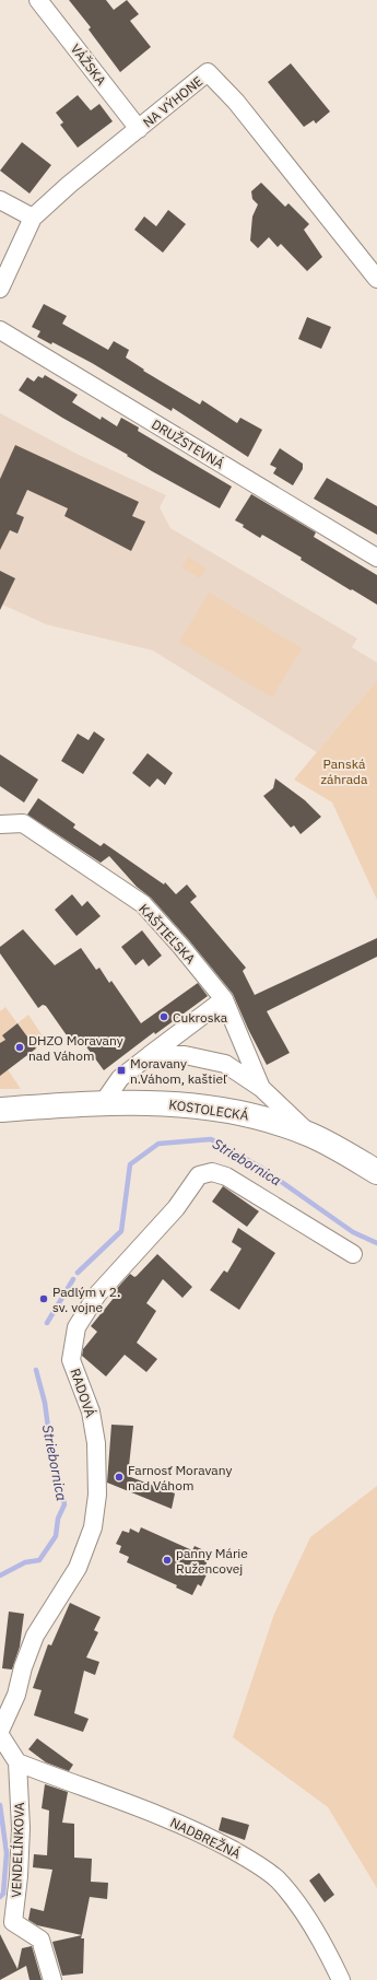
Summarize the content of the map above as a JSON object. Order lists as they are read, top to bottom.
{
  "streets": {
    "main road": ["KOSTOLECKÁ"],
    "street": [
      "VÁŽSKA",
      "NA VÝHONE",
      "DRUŽSTEVNÁ",
      "KAŠTIEĽSKA",
      "RADOVÁ",
      "NADBREŽNÁ",
      "VENDELÍNKOVA"
    ]
  },
  "crossings": [
    ["VÁŽSKA", "NA VÝHONE"],
    ["KAŠTIEĽSKA", "KOSTOLECKÁ"],
    ["NADBREŽNÁ", "VENDELÍNKOVA"]
  ],
  "water": ["Striebornica"],
  "parks": ["Panská záhrada"],
  "places": {
    "other": [
      "Cukroska",
      "DHZO Moravany nad Váhom",
      "Padlým v 2. sv. vojne",
      "Farnosť Moravany nad Váhom",
      "panny Márie Ružencovej"
    ],
    "transit": ["Moravany n.Váhom, kaštieľ"]
  }
}
